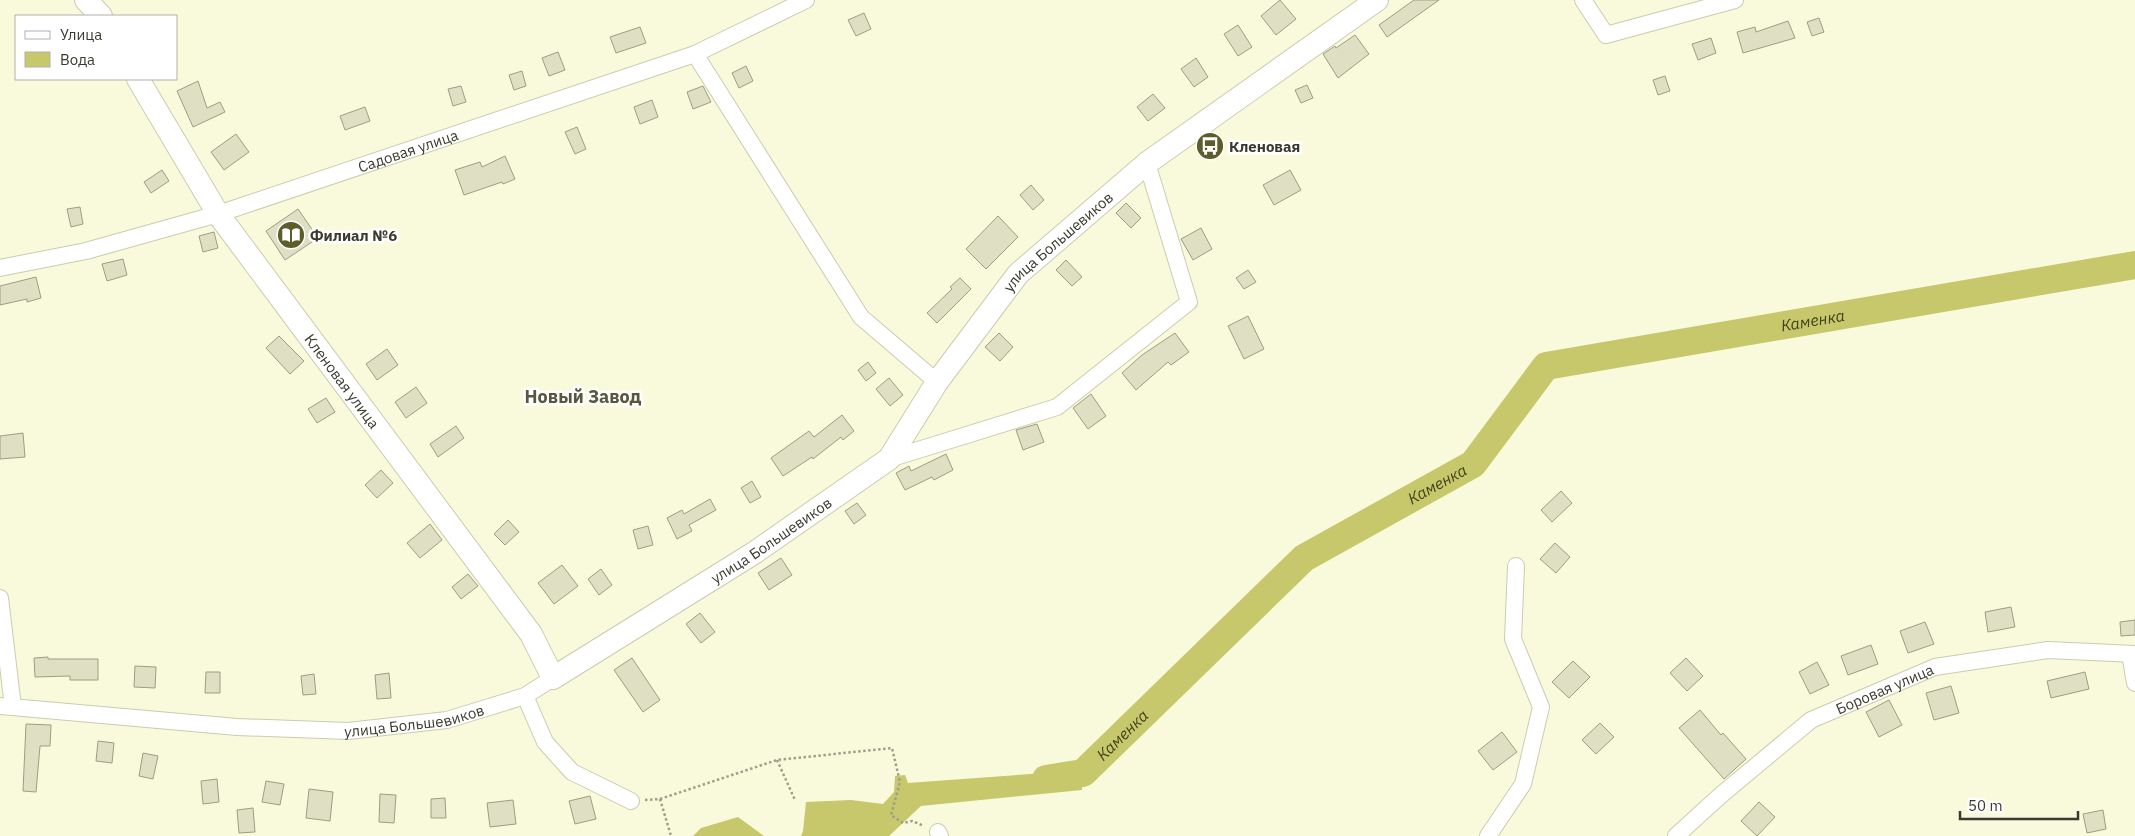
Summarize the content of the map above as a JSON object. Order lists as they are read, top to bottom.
{
  "streets": {
    "street": [
      "Садовая улица",
      "улица Большевиков",
      "Кленовая улица",
      "Боровая улица"
    ]
  },
  "crossings": [
    ["Садовая улица", "Кленовая улица"],
    ["улица Большевиков", "Кленовая улица"]
  ],
  "districts": ["Новый Завод"],
  "water": ["Каменка"],
  "places": {
    "bus stop": ["Кленовая"],
    "library": ["Филиал №6"]
  },
  "legend": ["Улица", "Вода"],
  "scale_bar": "50 m"
}
